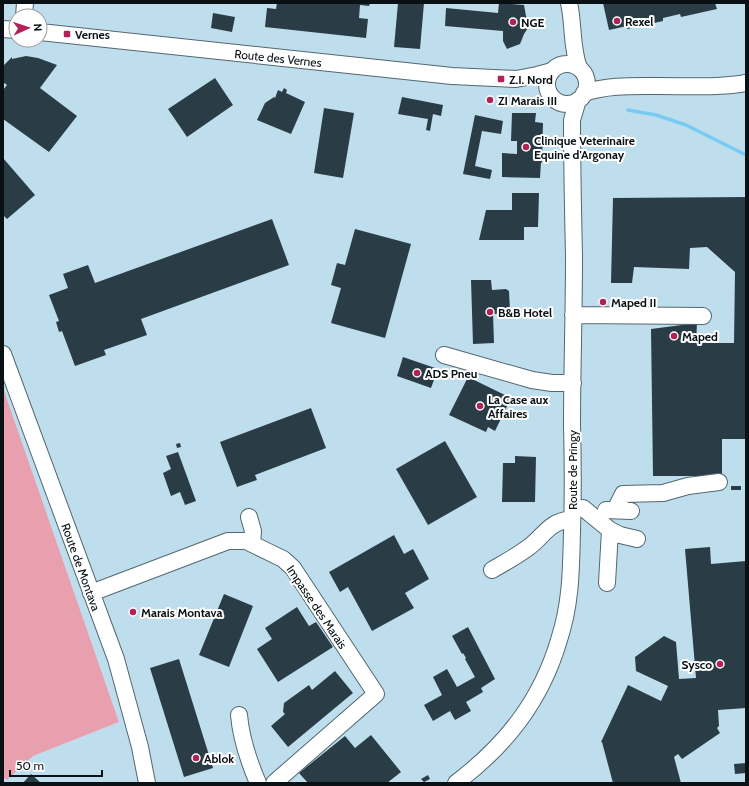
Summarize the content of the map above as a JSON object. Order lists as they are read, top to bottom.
{
  "streets": {
    "street": [
      "Route des Vernes",
      "Route de Pringy",
      "Route de Montava",
      "Impasse des Marais"
    ]
  },
  "crossings": [
    ["Route des Vernes", "Route de Pringy"],
    ["Route de Montava", "Impasse des Marais"]
  ],
  "places": {
    "other": [
      "Rexel",
      "NGE",
      "ZI Marais III",
      "Clinique Veterinaire Equine d'Argonay",
      "Maped II",
      "B&B Hotel",
      "Maped",
      "ADS Pneu",
      "La Case aux Affaires",
      "Marais Montava",
      "Sysco",
      "Ablok"
    ],
    "transit": ["Vernes", "Z.I. Nord"]
  },
  "scale_bar": "50 m",
  "north": "right"
}
